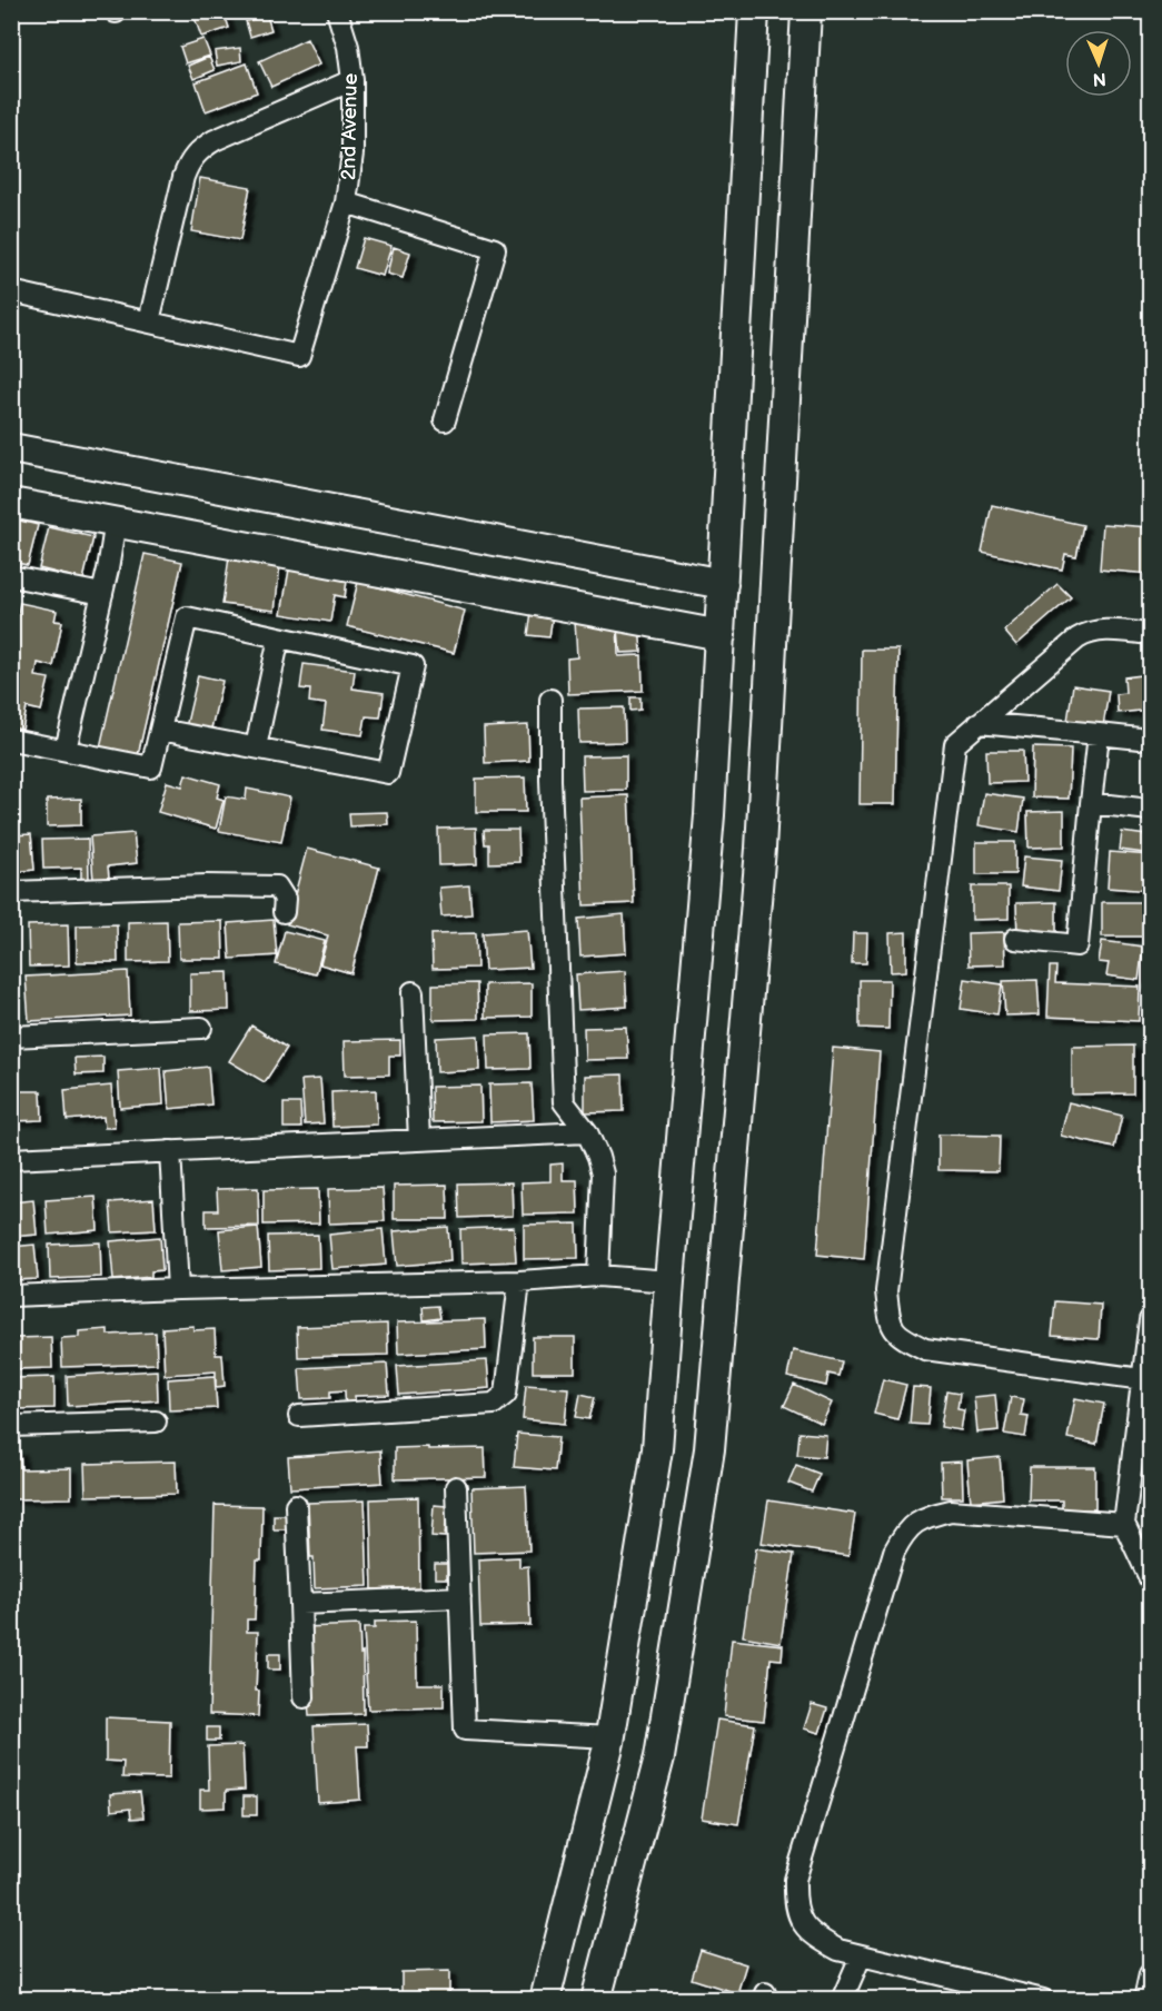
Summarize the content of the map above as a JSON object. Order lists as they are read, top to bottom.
{
  "streets": {
    "street": ["2nd Avenue"]
  },
  "north": "bottom"
}
